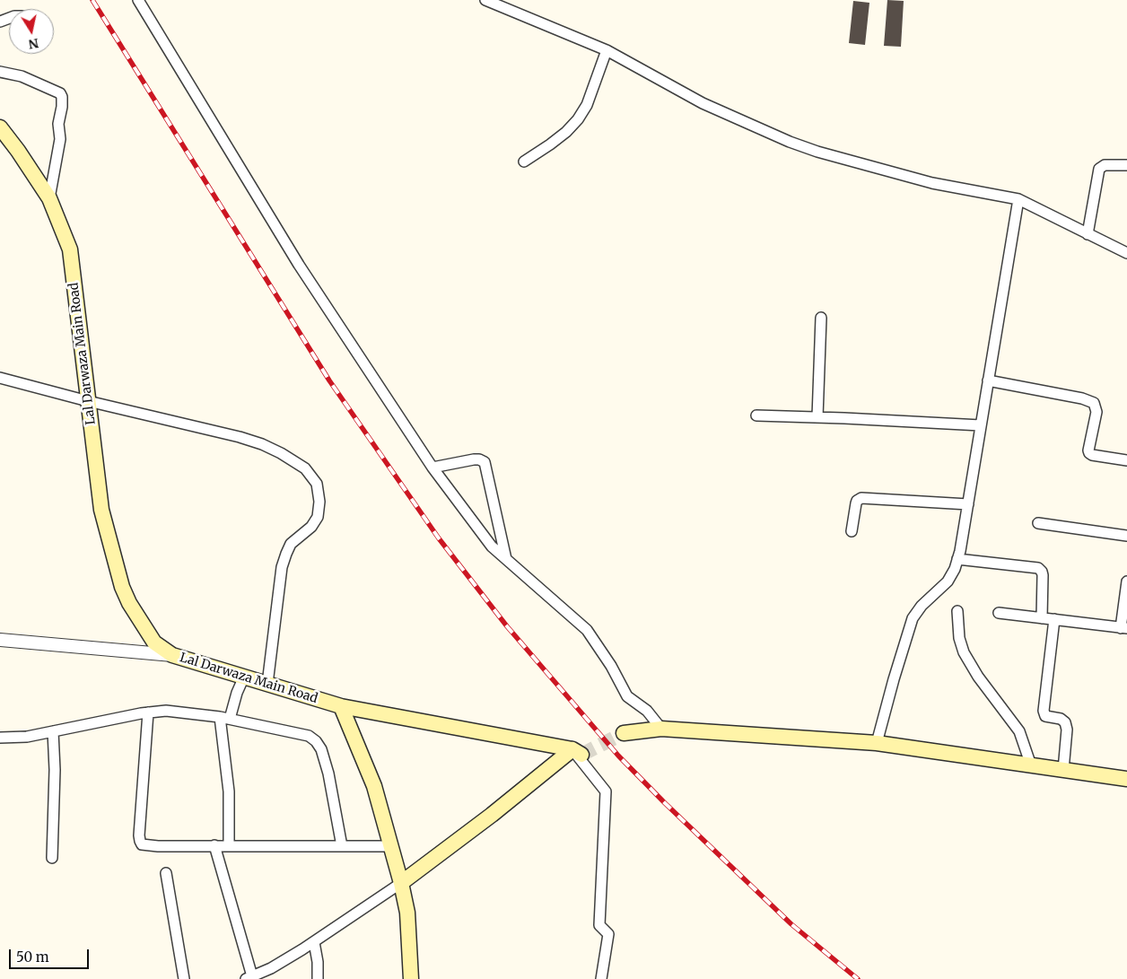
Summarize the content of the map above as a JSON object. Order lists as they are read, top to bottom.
{
  "streets": {
    "main road": ["Lal Darwaza Main Road"]
  },
  "scale_bar": "50 m",
  "north": "bottom"
}
